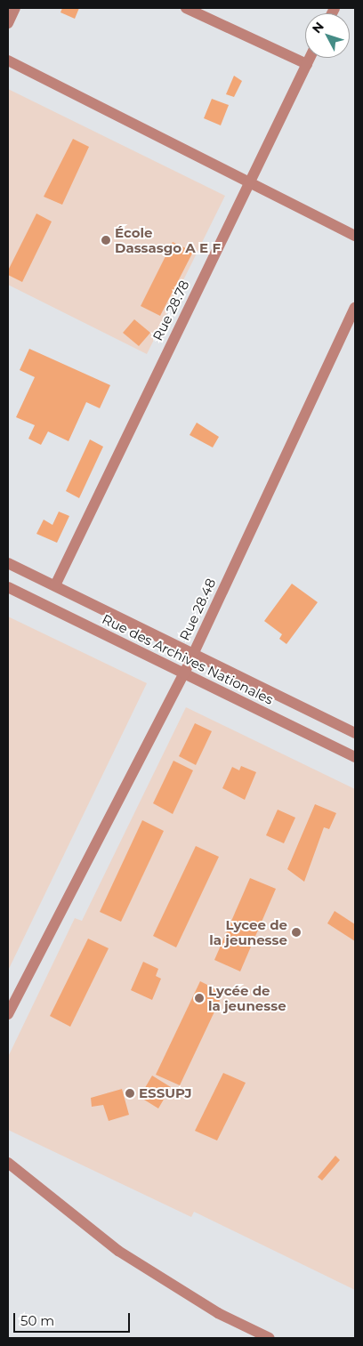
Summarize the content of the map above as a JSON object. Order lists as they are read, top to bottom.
{
  "streets": {
    "street": ["Rue 28.78", "Rue 28.48", "Rue des Archives Nationales"]
  },
  "crossings": [
    ["Rue 28.78", "Rue des Archives Nationales"],
    ["Rue 28.48", "Rue des Archives Nationales"]
  ],
  "places": [
    "École Dassasgo A E F",
    "Lycee de la jeunesse",
    "Lycée de la jeunesse",
    "ESSUPJ"
  ],
  "scale_bar": "50 m",
  "north": "top left"
}
